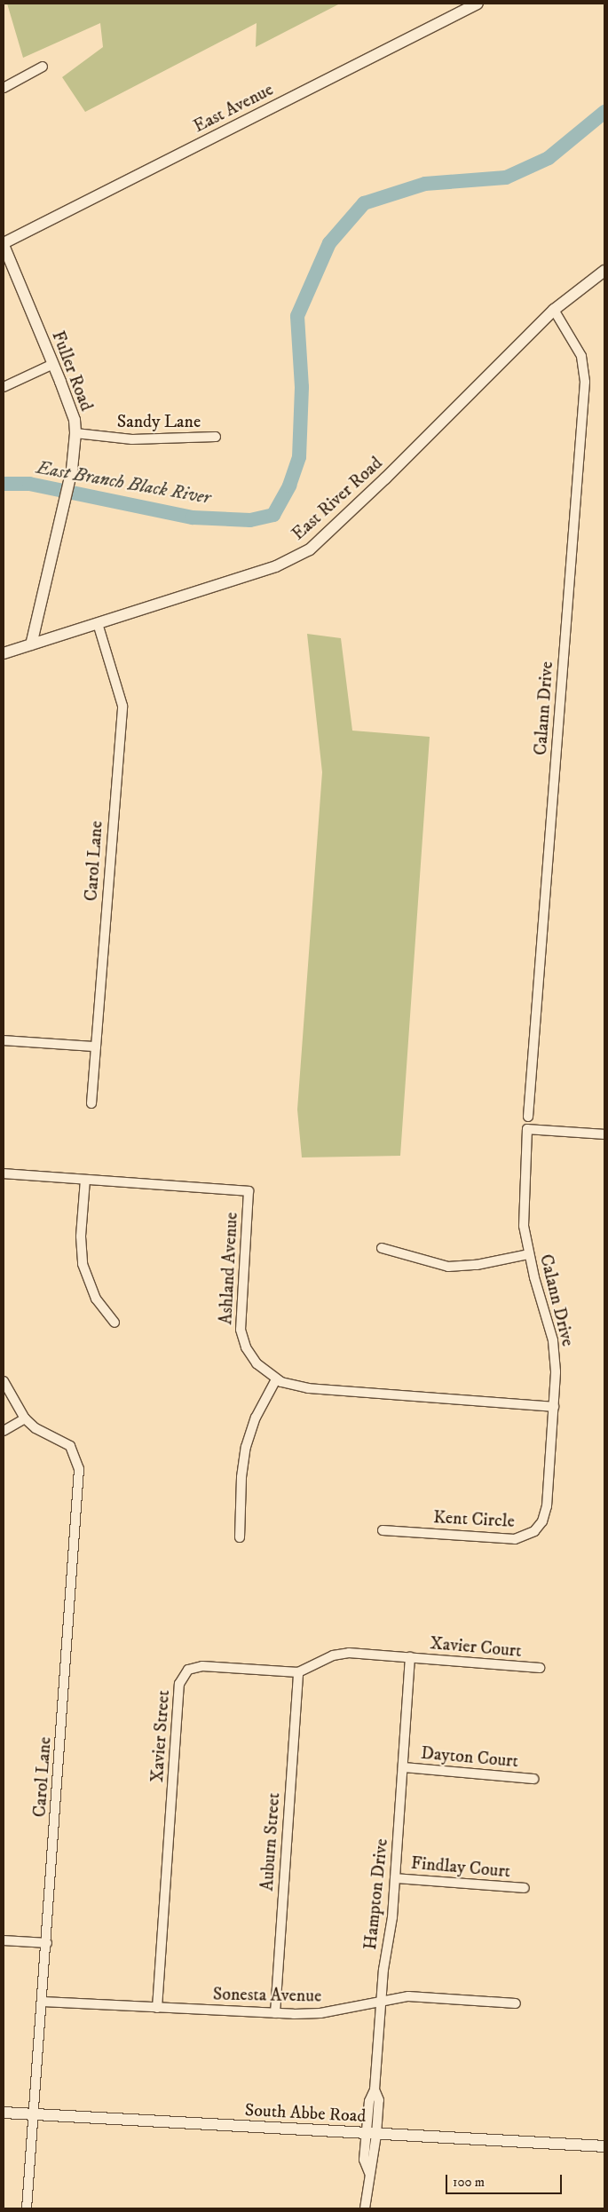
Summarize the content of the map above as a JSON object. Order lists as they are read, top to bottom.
{
  "streets": {
    "street": [
      "East Avenue",
      "Fuller Road",
      "Sandy Lane",
      "East River Road",
      "Calann Drive",
      "Carol Lane",
      "Ashland Avenue",
      "Kent Circle",
      "Xavier Court",
      "Xavier Street",
      "Dayton Court",
      "Auburn Street",
      "Findlay Court",
      "Hampton Drive",
      "Sonesta Avenue",
      "South Abbe Road"
    ]
  },
  "crossings": [
    ["East Avenue", "Fuller Road"],
    ["Fuller Road", "Sandy Lane"],
    ["Fuller Road", "East River Road"],
    ["East River Road", "Calann Drive"],
    ["East River Road", "Carol Lane"],
    ["Calann Drive", "Ashland Avenue"],
    ["Calann Drive", "Kent Circle"],
    ["Carol Lane", "Sonesta Avenue"],
    ["Carol Lane", "South Abbe Road"],
    ["Xavier Court", "Xavier Street"],
    ["Xavier Court", "Hampton Drive"],
    ["Xavier Street", "Auburn Street"],
    ["Xavier Street", "Hampton Drive"],
    ["Xavier Street", "Sonesta Avenue"],
    ["Dayton Court", "Hampton Drive"],
    ["Auburn Street", "Sonesta Avenue"],
    ["Findlay Court", "Hampton Drive"],
    ["Hampton Drive", "Sonesta Avenue"],
    ["Hampton Drive", "South Abbe Road"]
  ],
  "water": ["East Branch Black River"],
  "scale_bar": "100 m"
}
